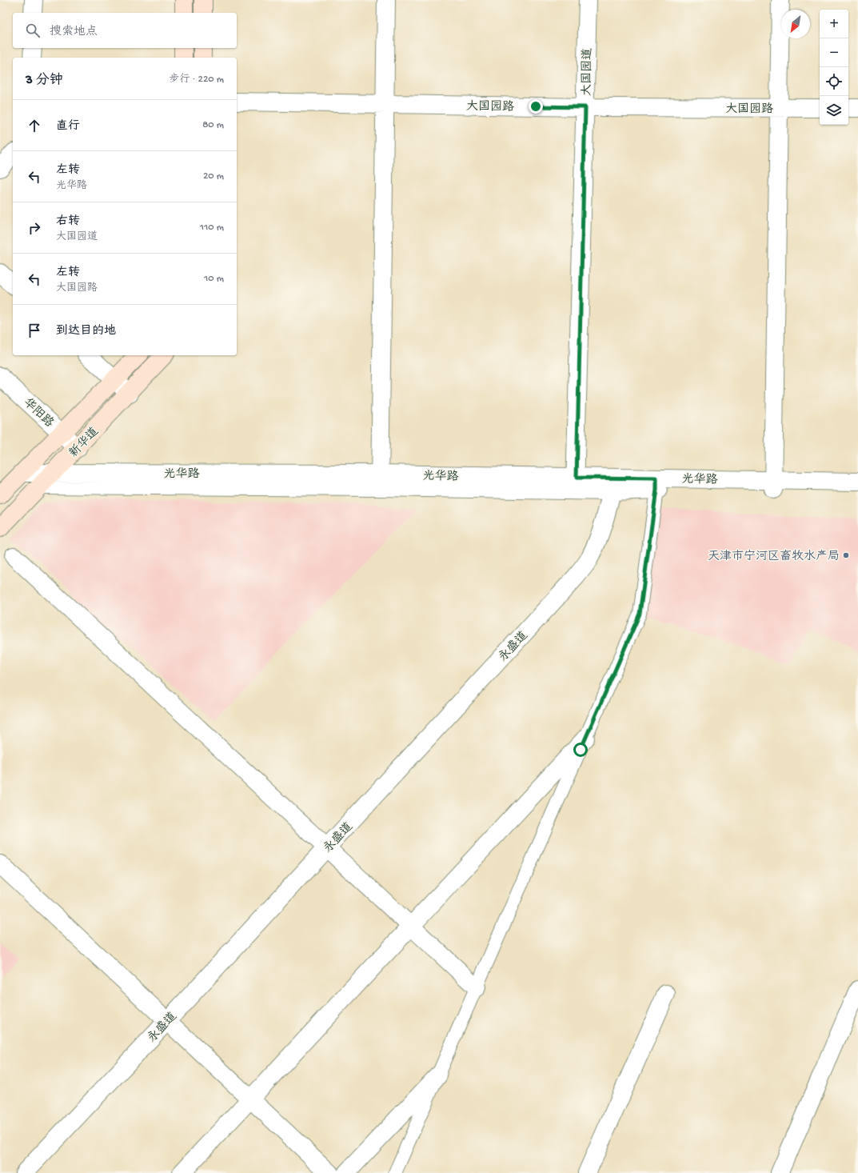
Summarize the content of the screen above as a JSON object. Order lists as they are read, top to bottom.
{
  "streets": {
    "main road": ["新华道"],
    "street": [
      "大国园道",
      "大国园路",
      "华阳路",
      "光华路",
      "永盛道"
    ]
  },
  "crossings": [
    ["大国园道", "大国园路"],
    ["大国园道", "光华路"],
    ["华阳路", "新华道"],
    ["新华道", "光华路"],
    ["光华路", "永盛道"]
  ],
  "places": ["天津市宁河区畜牧水产局"],
  "north": "bottom left",
  "page": {
    "map_buttons": ["+", "−"],
    "search": "搜索地点",
    "heading": ["3 分钟", "步行 · 220 m"],
    "list": [
      ["直行", "80 m"],
      ["左转", "光华路", "20 m"],
      ["右转", "大国园道", "110 m"],
      ["左转", "大国园路", "10 m"],
      "到达目的地"
    ]
  }
}
